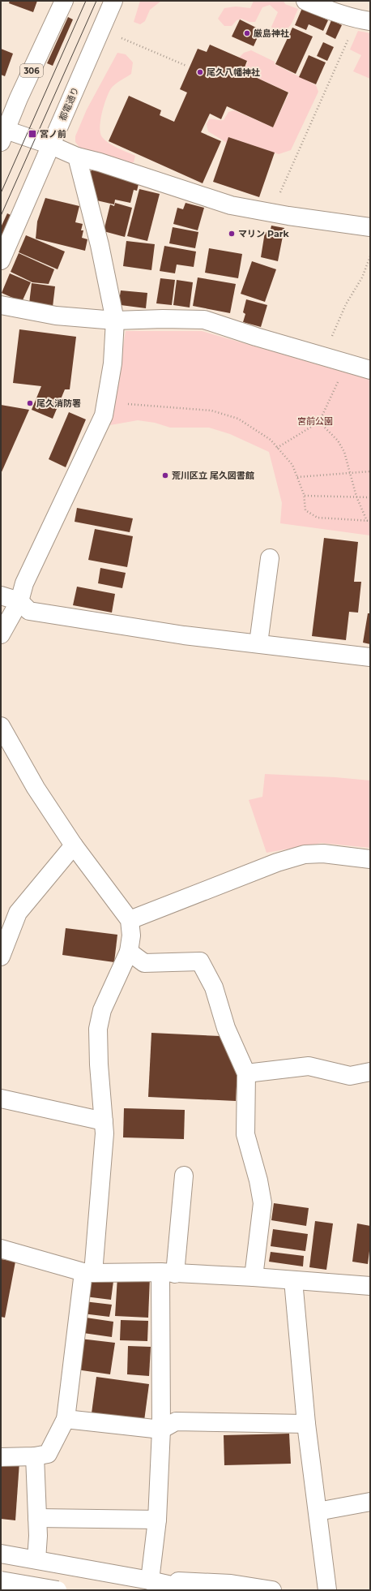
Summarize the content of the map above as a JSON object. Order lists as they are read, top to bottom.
{
  "streets": {
    "street": ["306", "都電通り"]
  },
  "parks": ["宮前公園"],
  "places": {
    "other": [
      "厳島神社",
      "尾久八幡神社",
      "マリン Park",
      "尾久消防署",
      "荒川区立 尾久図書館"
    ],
    "transit": ["宮ノ前"]
  }
}
